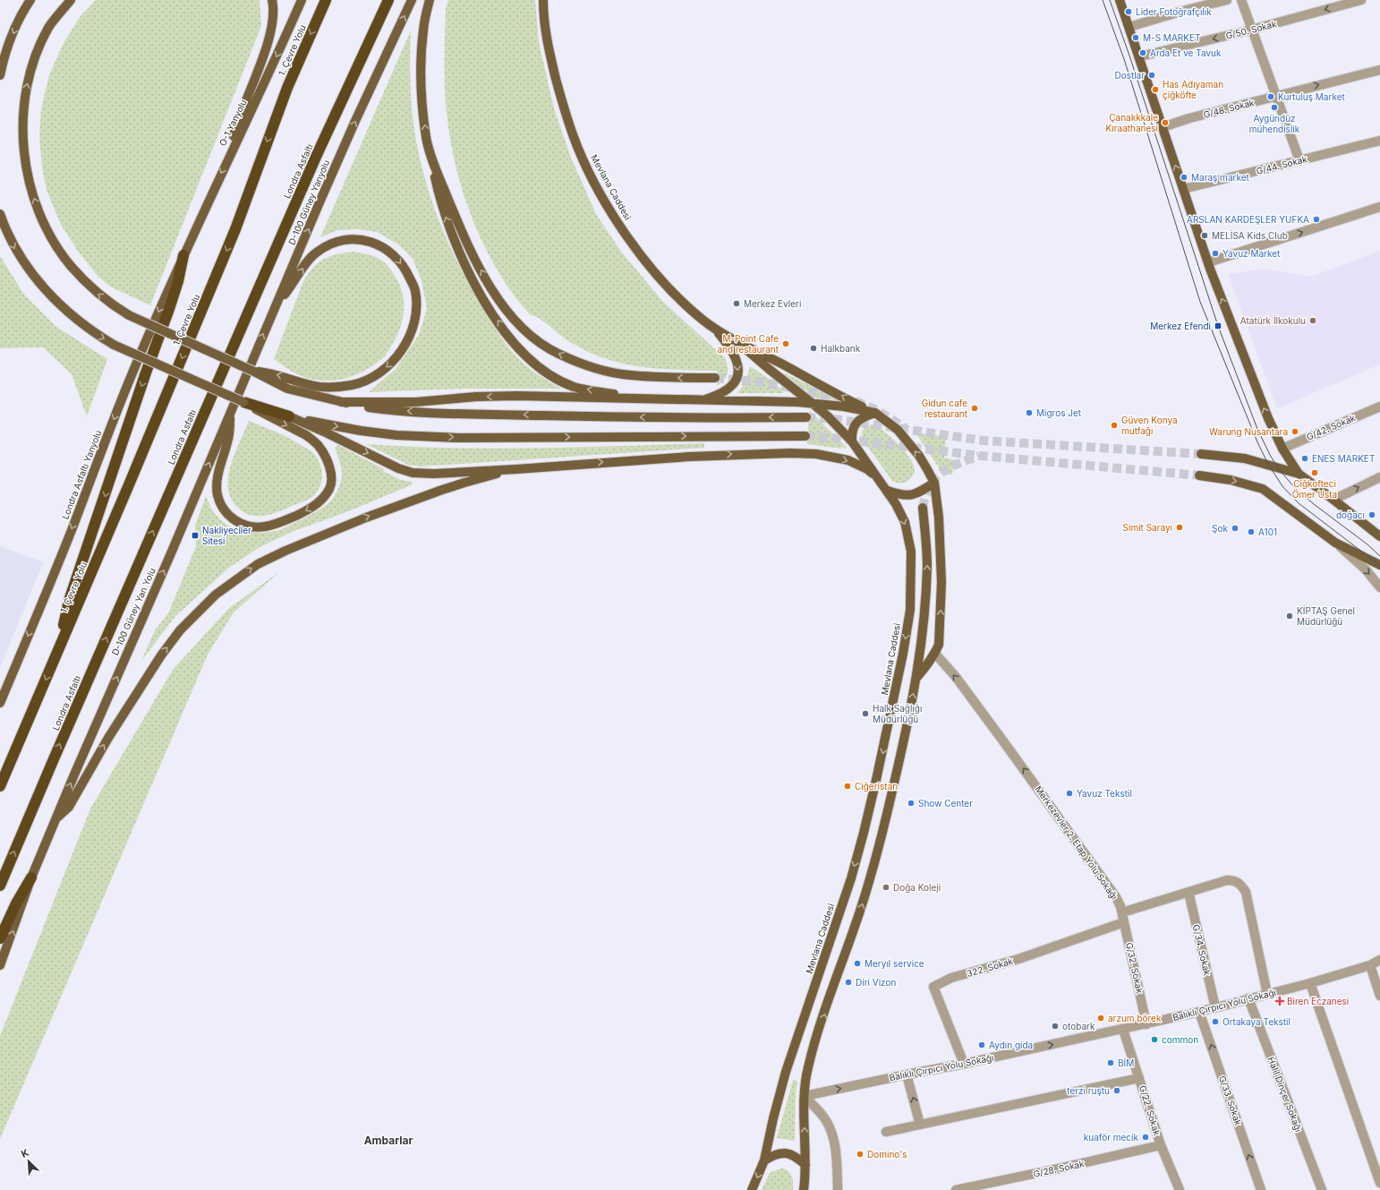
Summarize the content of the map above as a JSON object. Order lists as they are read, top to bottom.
{
  "streets": {
    "highway": ["1. Çevre Yolu", "Londra Asfaltı"],
    "main road": [
      "O-1 Yanyolu",
      "Mevlana Caddesi",
      "D-100 Güney Yanyolu",
      "Londra Asfaltı Yanyolu",
      "D-100 Güney Yan Yolu"
    ],
    "street": [
      "G/50. Sokak",
      "G/48. Sokak",
      "G/44. Sokak",
      "G/42. Sokak",
      "Merkezevler 2. Etap Yolu Sokağı",
      "G/34. Sokak",
      "322. Sokak",
      "G/32. Sokak",
      "Balıklı Çırpıcı Yolu Sokağı",
      "Halil Dinçer Sokağı",
      "G/33. Sokak",
      "G/22. Sokak",
      "G/28. Sokak"
    ]
  },
  "crossings": [
    ["O-1 Yanyolu", "Londra Asfaltı Yanyolu"],
    ["Mevlana Caddesi", "Merkezevler 2. Etap Yolu Sokağı"],
    ["D-100 Güney Yanyolu", "D-100 Güney Yan Yolu"],
    ["Merkezevler 2. Etap Yolu Sokağı", "G/32. Sokak"],
    ["G/34. Sokak", "Balıklı Çırpıcı Yolu Sokağı"],
    ["322. Sokak", "G/32. Sokak"],
    ["322. Sokak", "Balıklı Çırpıcı Yolu Sokağı"],
    ["G/32. Sokak", "Balıklı Çırpıcı Yolu Sokağı"],
    ["Balıklı Çırpıcı Yolu Sokağı", "Halil Dinçer Sokağı"],
    ["Balıklı Çırpıcı Yolu Sokağı", "G/33. Sokak"],
    ["Balıklı Çırpıcı Yolu Sokağı", "G/22. Sokak"],
    ["G/22. Sokak", "G/28. Sokak"]
  ],
  "one_way": [
    "G/48. Sokak",
    "D-100 Güney Yanyolu",
    "Londra Asfaltı Yanyolu",
    "D-100 Güney Yan Yolu",
    "Merkezevler 2. Etap Yolu Sokağı",
    "G/33. Sokak"
  ],
  "districts": ["Ambarlar"],
  "places": {
    "other": [
      "Lider Fotoğrafçılık",
      "M-S MARKET",
      "Arda Et ve Tavuk",
      "Dostlar",
      "Has Adıyaman çiğköfte",
      "Kurtuluş Market",
      "Aygündüz mühendislik",
      "Çanakkkale Kıraathanesi",
      "Maraş market",
      "ARSLAN KARDEŞLER YUFKA",
      "MELİSA Kids Club",
      "Yavuz Market",
      "Merkez Evleri",
      "Atatürk İlkokulu",
      "M-Point Cafe and restaurant",
      "Halkbank",
      "Gidun cafe restaurant",
      "Migros Jet",
      "Güven Konya mutfağı",
      "Warung Nusantara",
      "ENES MARKET",
      "Ciğkofteci Ömer Usta",
      "doğacı",
      "Simit Sarayı",
      "Şok",
      "A101",
      "KİPTAŞ Genel Müdürlüğü",
      "Halk Sağlığı Müdürlüğü",
      "Ciğeristan",
      "Yavuz Tekstil",
      "Show Center",
      "Doğa Koleji",
      "Meryıl service",
      "Diri Vizon",
      "arzum börek",
      "Ortakaya Tekstil",
      "otobark",
      "common",
      "Aydın gida",
      "BİM",
      "terzi ruştu",
      "kuaför mecik",
      "Domino's"
    ],
    "transit": ["Merkez Efendi", "Nakliyeciler Sitesi"],
    "health": ["Biren Eczanesi"]
  },
  "north": "top left"
}
